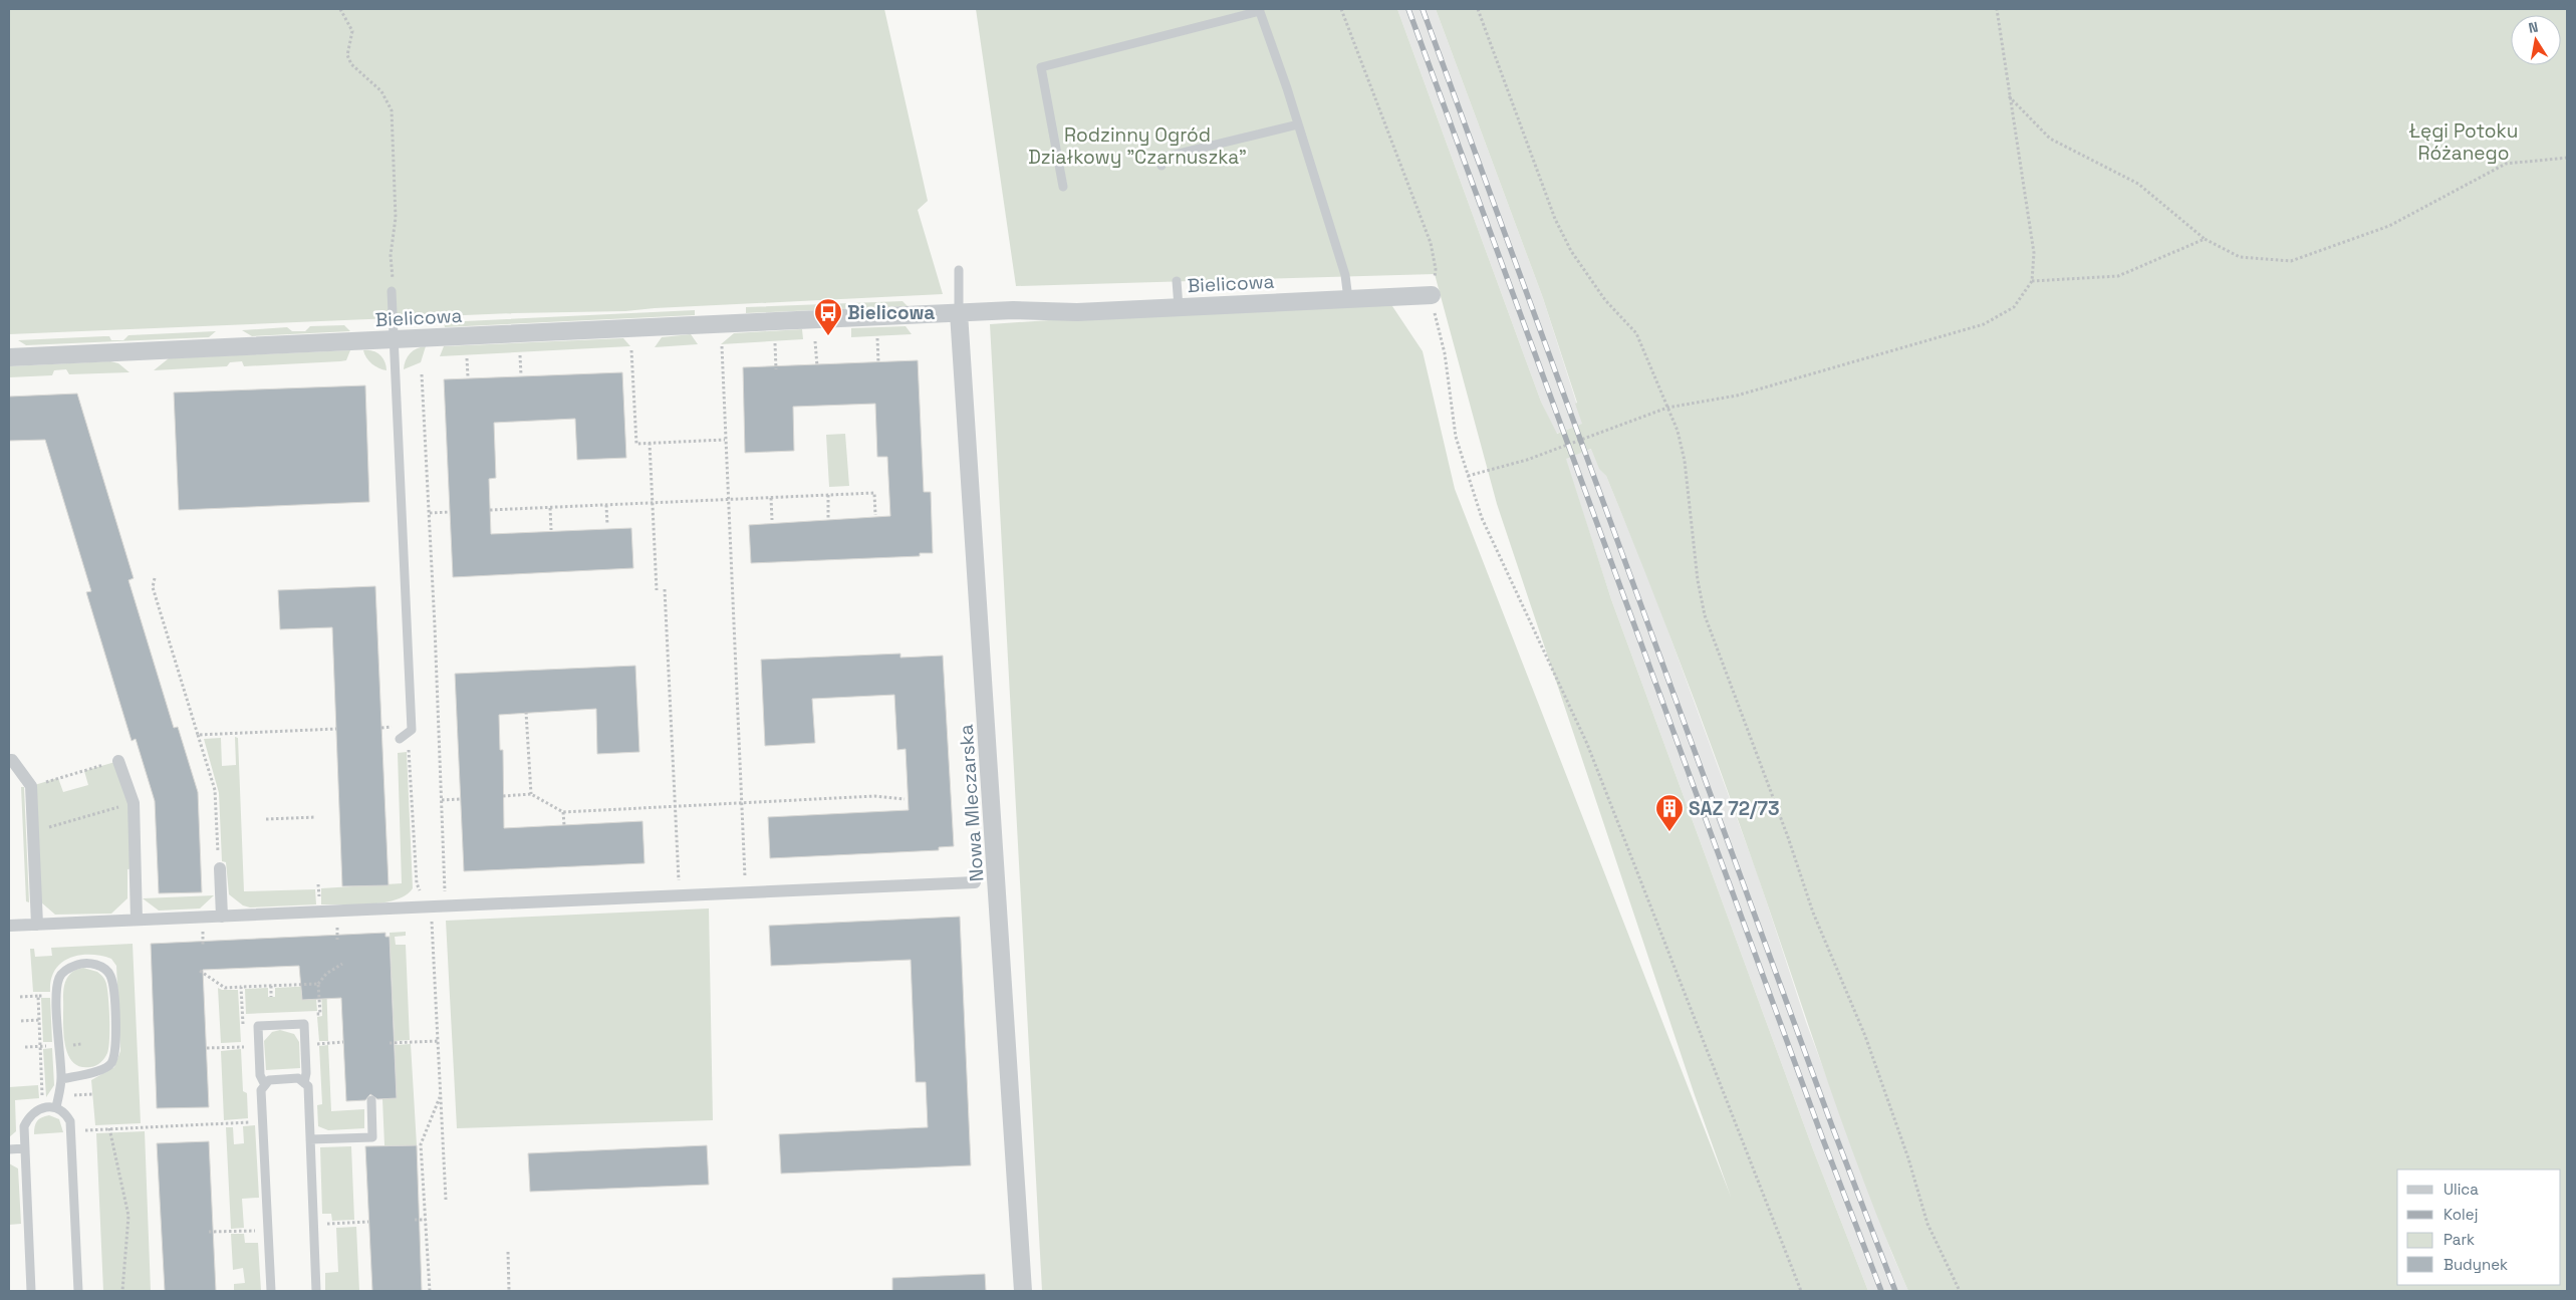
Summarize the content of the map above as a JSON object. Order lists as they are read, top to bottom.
{
  "streets": {
    "street": ["Bielicowa", "Nowa Mleczarska"]
  },
  "crossings": [
    ["Bielicowa", "Nowa Mleczarska"]
  ],
  "parks": ["Łęgi Potoku Różanego", "Rodzinny Ogród Działkowy \"Czarnuszka\""],
  "places": {
    "bus stop": ["Bielicowa"],
    "building": ["SAZ 72/73"]
  },
  "legend": [
    "Ulica",
    "Kolej",
    "Park",
    "Budynek"
  ],
  "north": "top"
}
